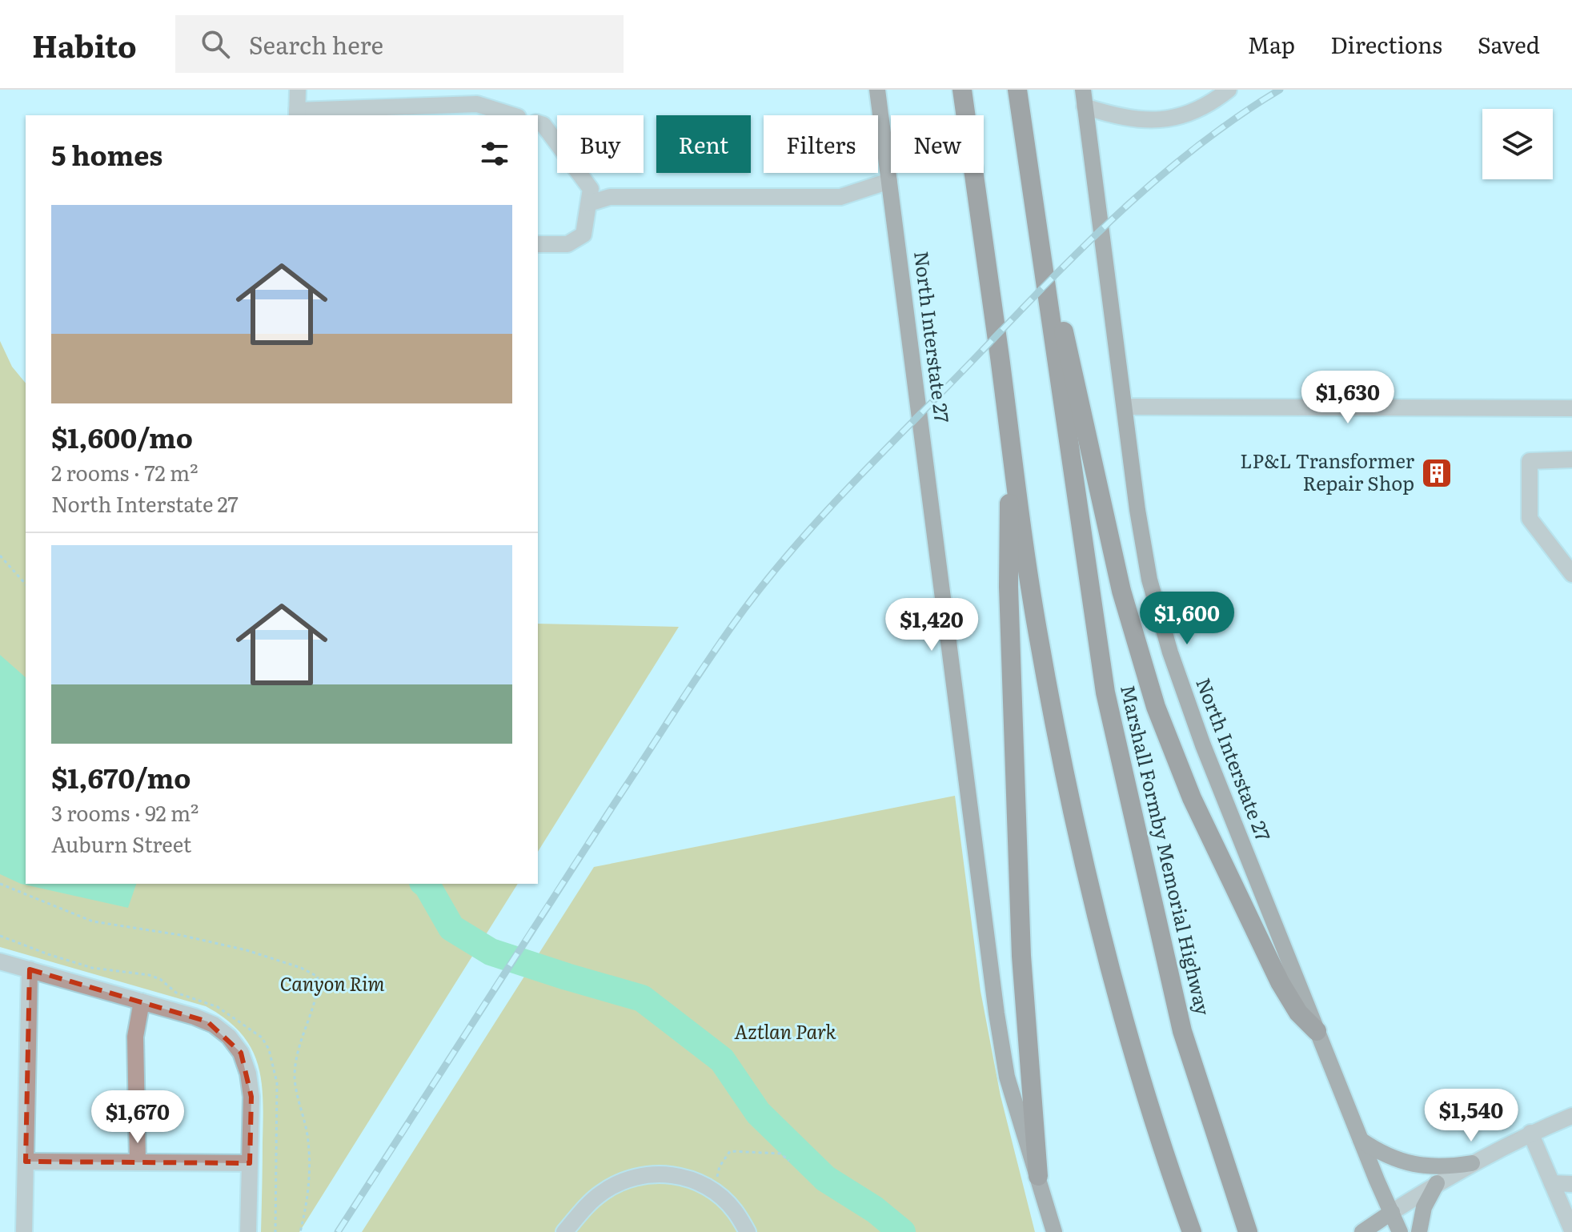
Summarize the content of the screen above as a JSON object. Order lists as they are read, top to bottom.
{
  "streets": {
    "highway": ["Marshall Formby Memorial Highway"],
    "main road": ["North Interstate 27"]
  },
  "parks": ["Canyon Rim", "Aztlan Park"],
  "places": {
    "building": ["LP&L Transformer Repair Shop"]
  },
  "page": {
    "header": "Habito",
    "search": "Search here",
    "nav": ["Map", "Directions", "Saved"],
    "chip": [
      "Buy",
      "Rent",
      "Filters",
      "New"
    ],
    "heading": "5 homes",
    "list": [
      {
        "name": "$1,600/mo",
        "note": "2 rooms · 72 m² · North Interstate 27"
      },
      {
        "name": "$1,670/mo",
        "note": "3 rooms · 92 m² · Auburn Street"
      }
    ],
    "price": [
      "$1,630",
      "$1,600",
      "$1,420",
      "$1,540",
      "$1,670"
    ]
  }
}
